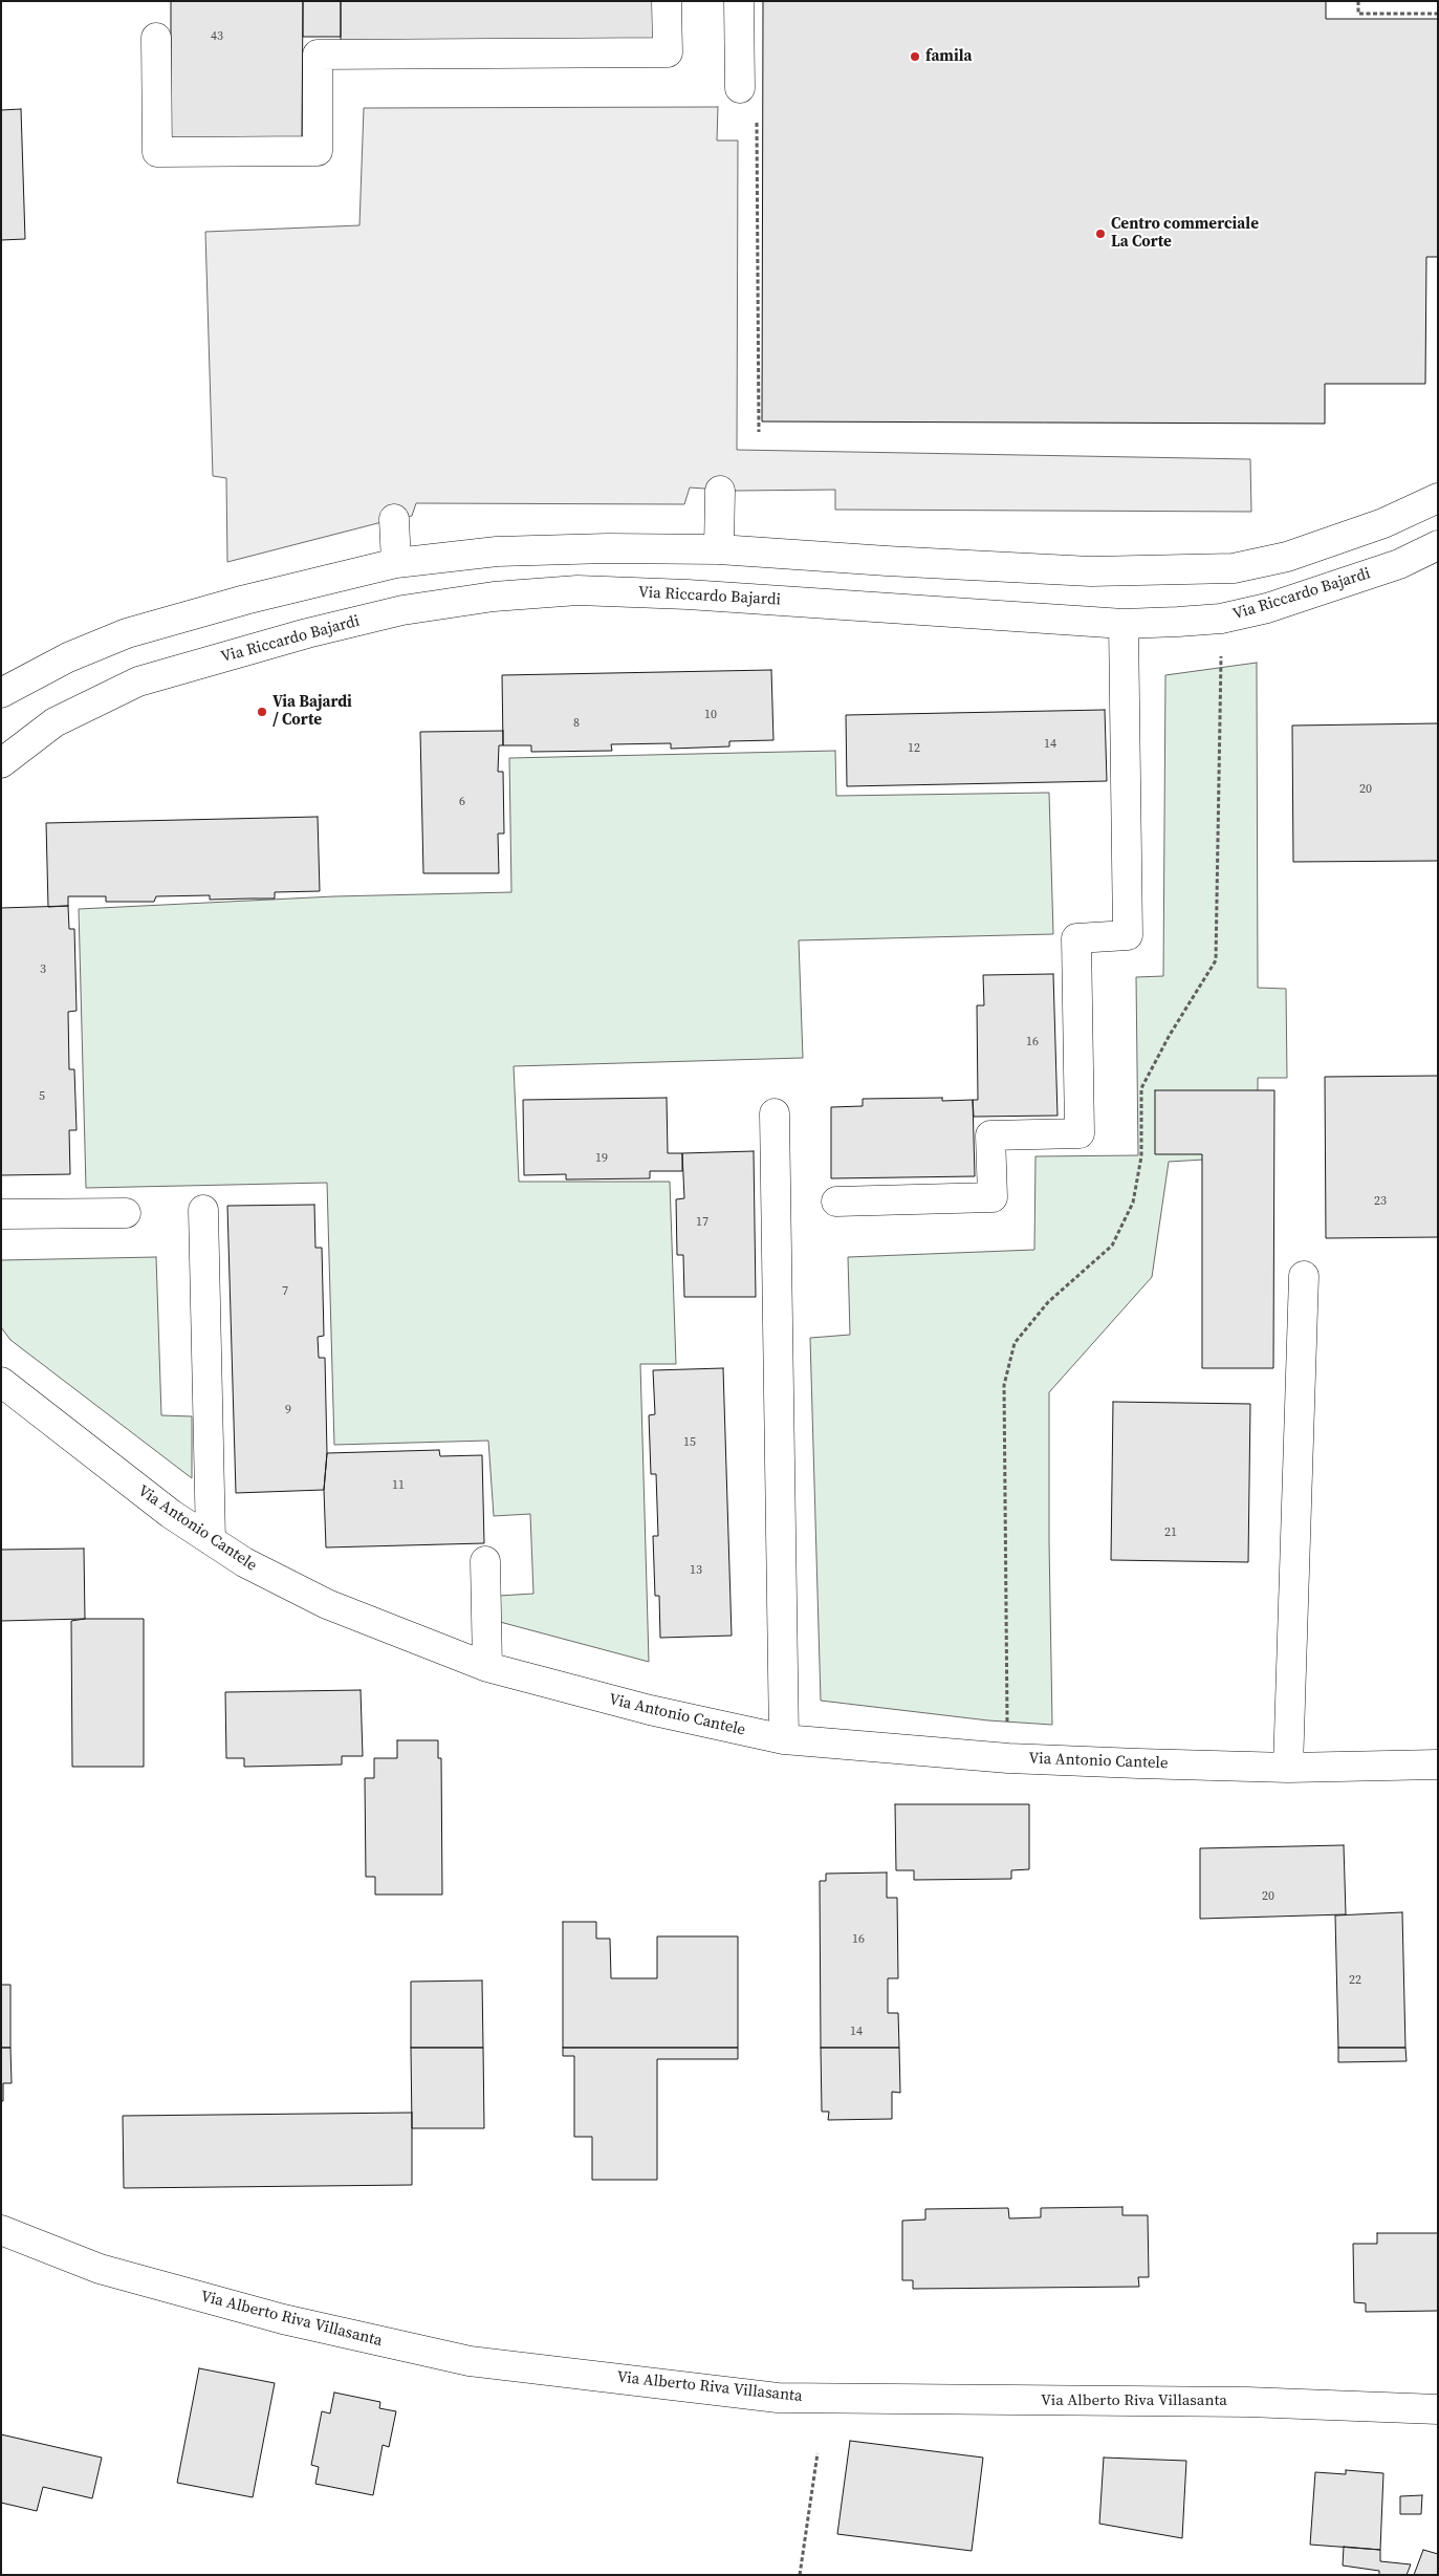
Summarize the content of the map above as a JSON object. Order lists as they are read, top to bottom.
{
  "streets": {
    "street": ["Via Riccardo Bajardi", "Via Antonio Cantele", "Via Alberto Riva Villasanta"]
  },
  "places": ["famila", "Centro commerciale La Corte", "Via Bajardi / Corte"],
  "house_numbers": [
    "43",
    "10",
    "8",
    "14",
    "12",
    "20",
    "6",
    "3",
    "16",
    "5",
    "19",
    "23",
    "17",
    "7",
    "9",
    "15",
    "11",
    "21",
    "13",
    "20",
    "16",
    "22",
    "14"
  ]
}
